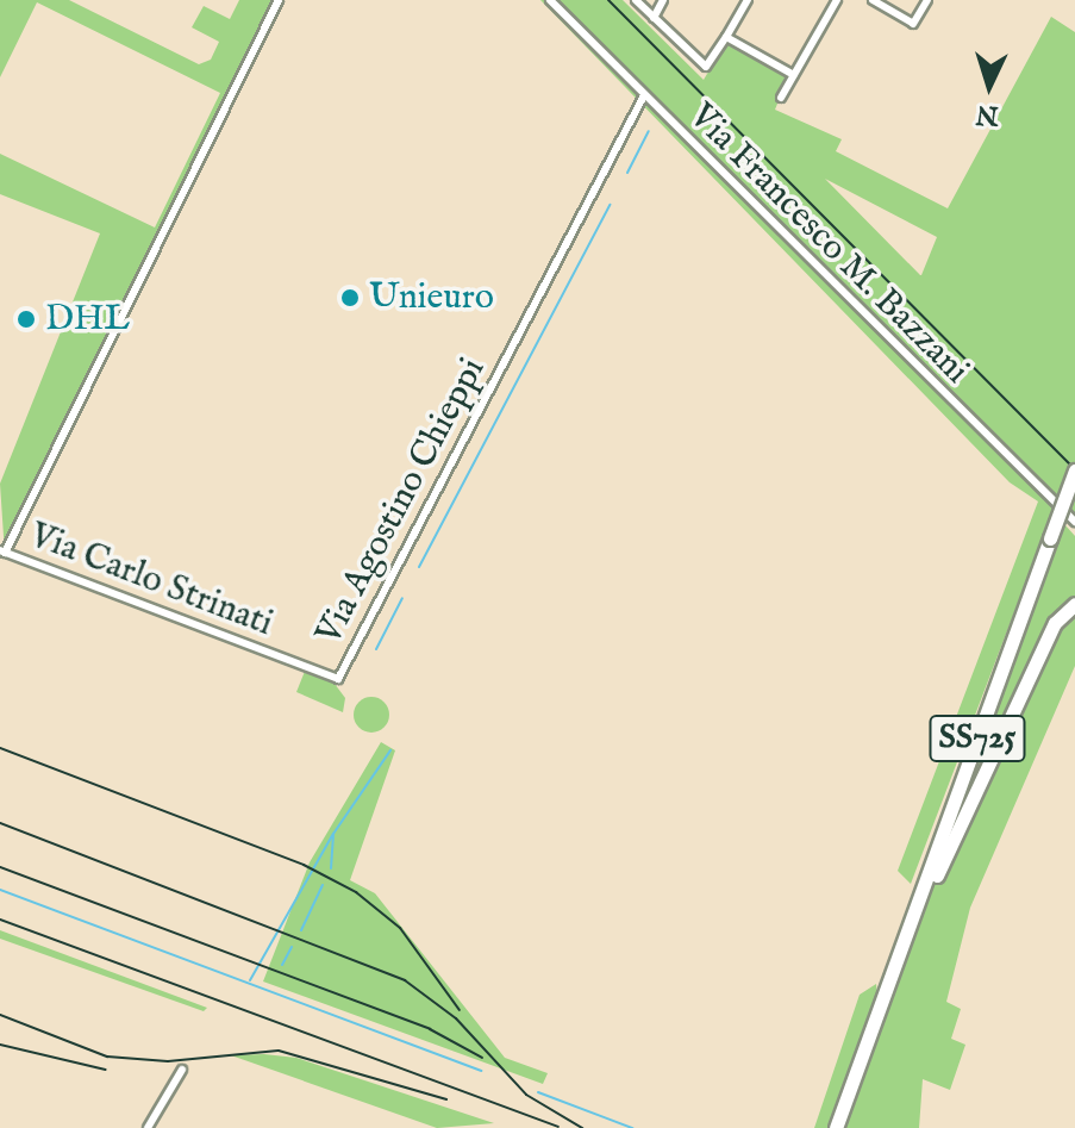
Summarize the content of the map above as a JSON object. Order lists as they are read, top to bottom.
{
  "streets": {
    "highway": ["SS725"],
    "street": ["Via Francesco M. Bazzani", "Via Agostino Chieppi", "Via Carlo Strinati"]
  },
  "crossings": [
    ["Via Francesco M. Bazzani", "Via Agostino Chieppi"],
    ["Via Agostino Chieppi", "Via Carlo Strinati"]
  ],
  "places": ["Unieuro", "DHL"],
  "north": "bottom"
}
